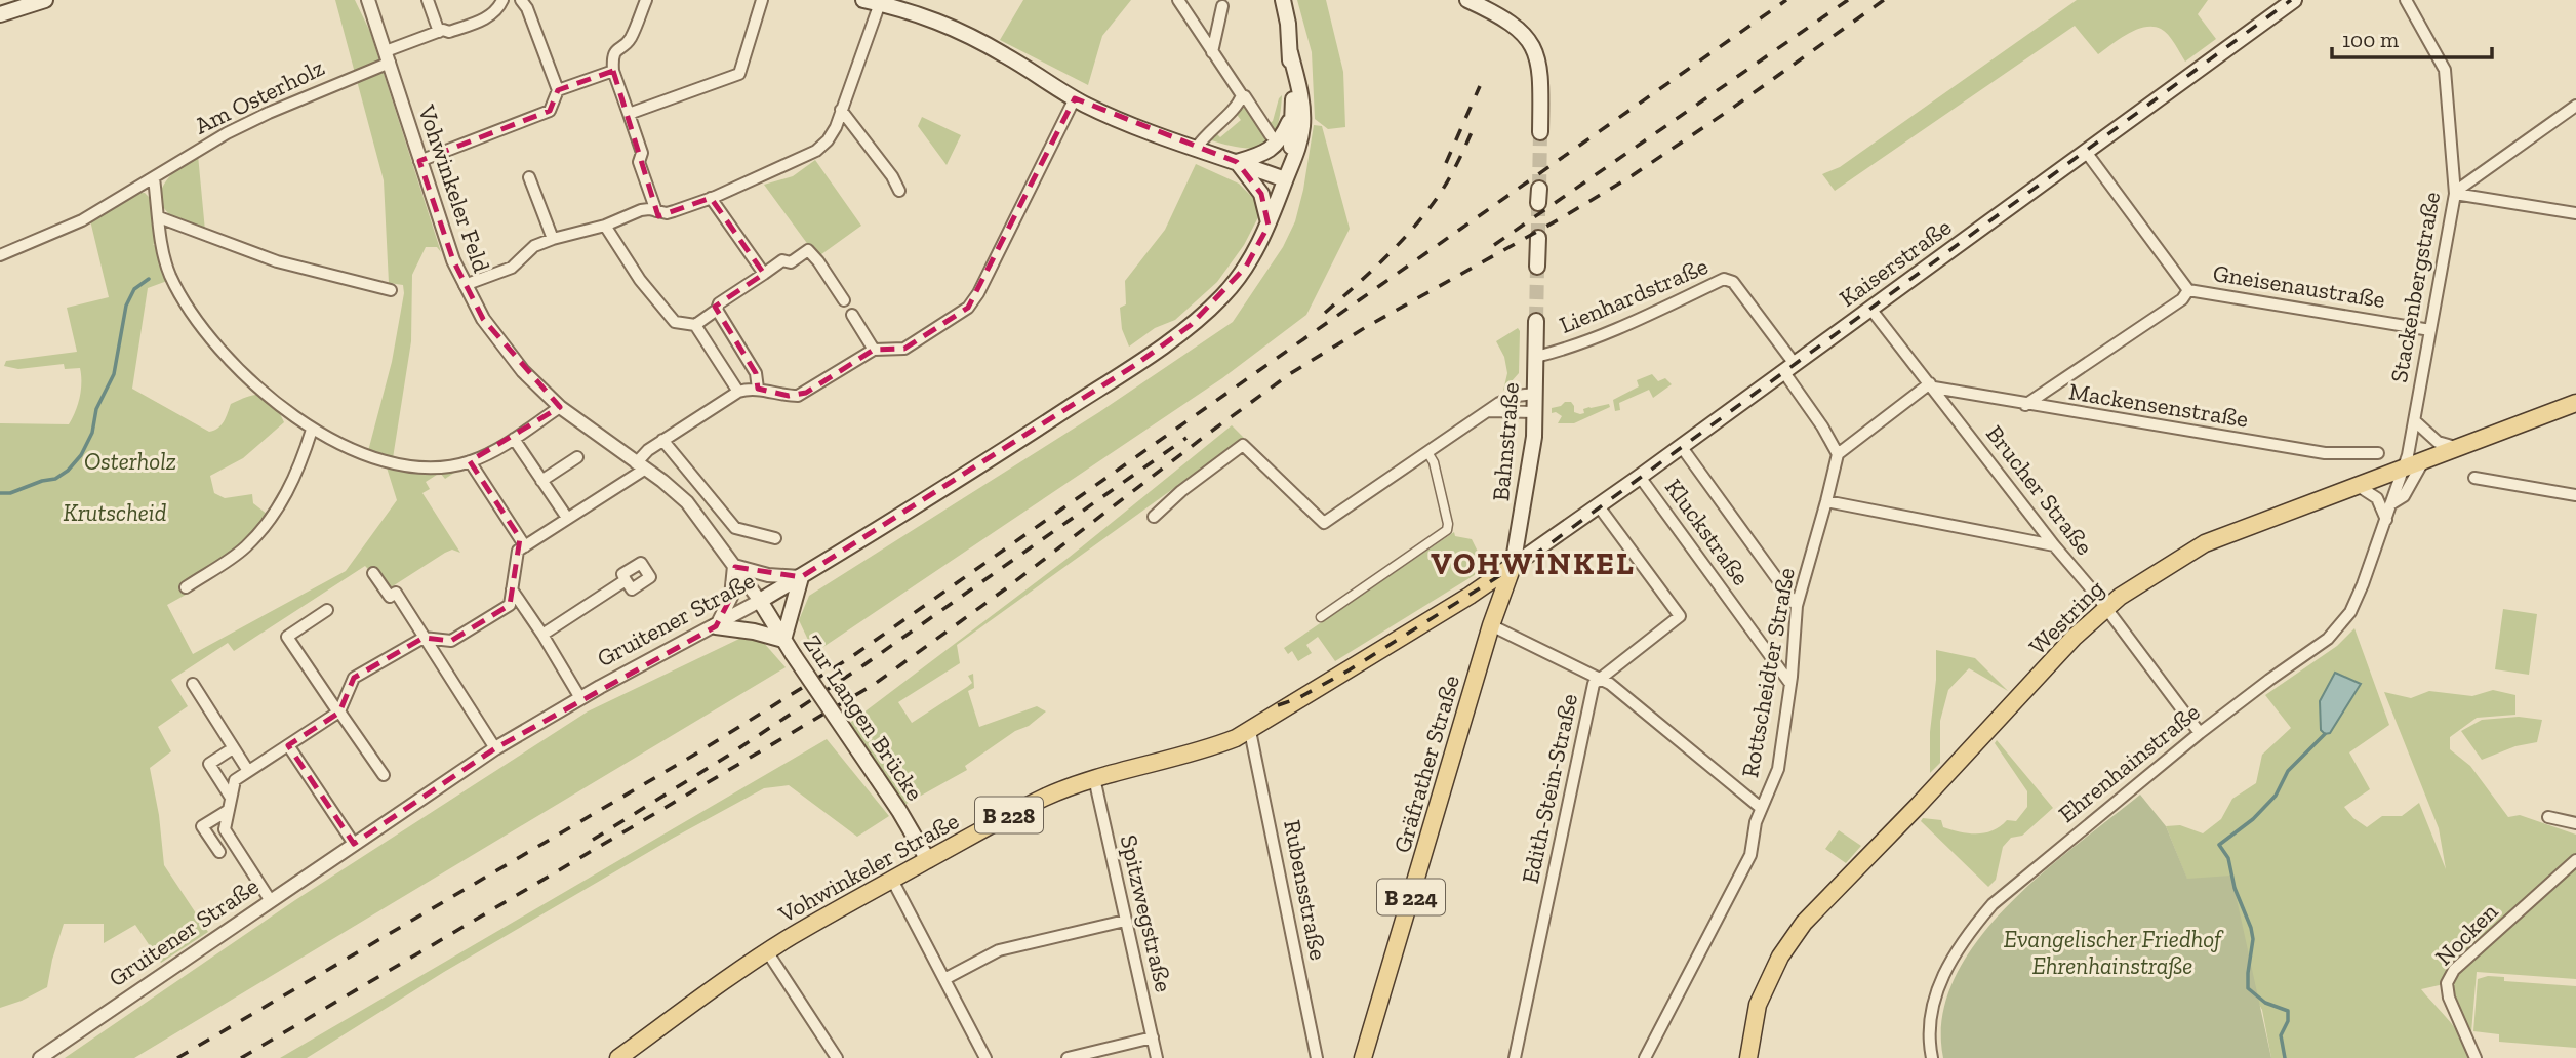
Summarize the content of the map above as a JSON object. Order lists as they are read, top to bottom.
{
  "streets": {
    "main road": [
      "Kaiserstraße",
      "Bahnstraße",
      "Westring",
      "Gruitener Straße",
      "Zur Langen Brücke",
      "Gräfrather Straße",
      "B 228",
      "Vohwinkeler Straße",
      "B 224"
    ],
    "street": [
      "Am Osterholz",
      "Vohwinkeler Feld",
      "Gneisenaustraße",
      "Stackenbergstraße",
      "Lienhardstraße",
      "Mackensenstraße",
      "Brucher Straße",
      "Kluckstraße",
      "Rottscheidter Straße",
      "Ehrenhainstraße",
      "Edith-Stein-Straße",
      "Rubensstraße",
      "Spitzwegstraße",
      "Nocken"
    ]
  },
  "crossings": [
    ["Am Osterholz", "Vohwinkeler Feld"],
    ["Vohwinkeler Feld", "Gruitener Straße"],
    ["Vohwinkeler Feld", "Zur Langen Brücke"],
    ["Kaiserstraße", "Lienhardstraße"],
    ["Kaiserstraße", "Bahnstraße"],
    ["Kaiserstraße", "Brucher Straße"],
    ["Kaiserstraße", "Kluckstraße"],
    ["Kaiserstraße", "Gräfrather Straße"],
    ["Kaiserstraße", "Edith-Stein-Straße"],
    ["Kaiserstraße", "Vohwinkeler Straße"],
    ["Gneisenaustraße", "Stackenbergstraße"],
    ["Gneisenaustraße", "Mackensenstraße"],
    ["Stackenbergstraße", "Westring"],
    ["Stackenbergstraße", "Ehrenhainstraße"],
    ["Lienhardstraße", "Bahnstraße"],
    ["Mackensenstraße", "Brucher Straße"],
    ["Bahnstraße", "Gräfrather Straße"],
    ["Bahnstraße", "Vohwinkeler Straße"],
    ["Brucher Straße", "Westring"],
    ["Brucher Straße", "Ehrenhainstraße"],
    ["Kluckstraße", "Rottscheidter Straße"],
    ["Westring", "Ehrenhainstraße"],
    ["Gruitener Straße", "Zur Langen Brücke"],
    ["Zur Langen Brücke", "Vohwinkeler Straße"],
    ["Gräfrather Straße", "Vohwinkeler Straße"],
    ["Vohwinkeler Straße", "Rubensstraße"],
    ["Vohwinkeler Straße", "Spitzwegstraße"]
  ],
  "districts": ["VOHWINKEL"],
  "parks": ["Osterholz", "Krutscheid", "Evangelischer Friedhof Ehrenhainstraße"],
  "scale_bar": "100 m"
}
